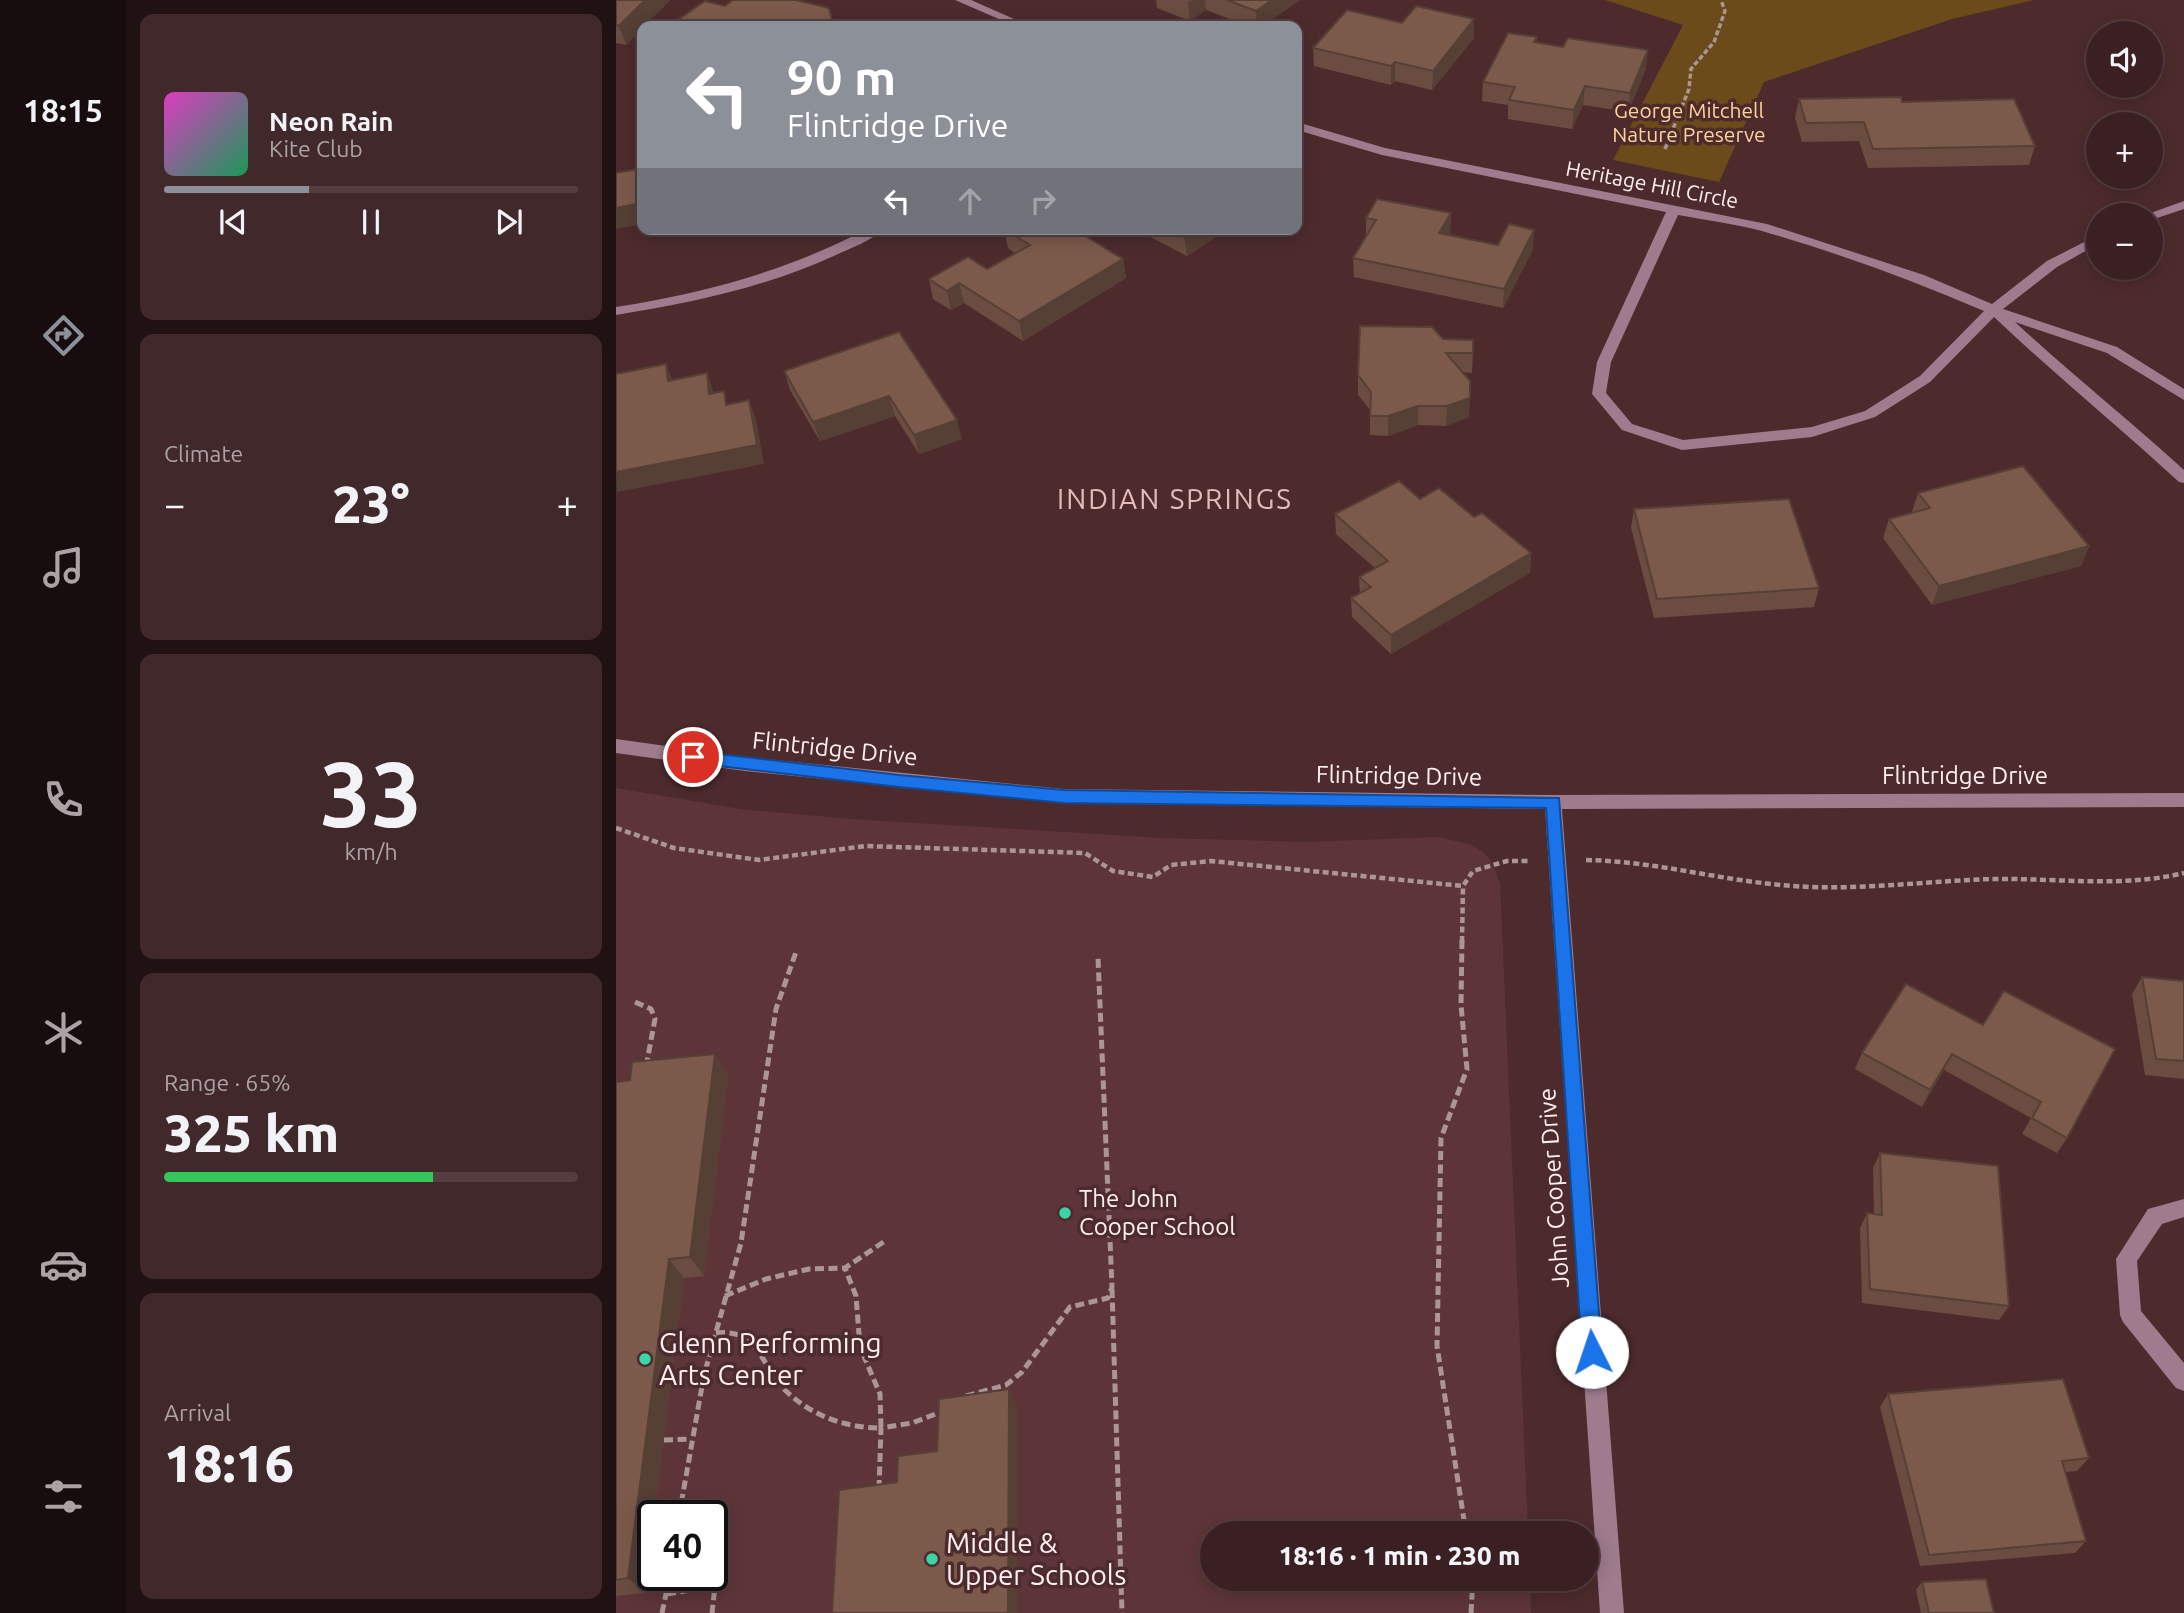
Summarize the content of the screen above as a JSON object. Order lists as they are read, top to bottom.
{
  "streets": {
    "street": ["Heritage Hill Circle", "Flintridge Drive", "John Cooper Drive"]
  },
  "crossings": [
    ["Flintridge Drive", "John Cooper Drive"]
  ],
  "districts": ["INDIAN SPRINGS"],
  "parks": ["George Mitchell Nature Preserve"],
  "places": ["The John Cooper School", "Glenn Performing Arts Center", "Middle & Upper Schools"],
  "page": {
    "tabs": "18:15",
    "map_buttons": ["+", "−"],
    "turn": ["90 m", "Flintridge Drive"],
    "song": ["Neon Rain", "Kite Club"],
    "tile": [
      "Climate",
      ["33", "km/h"],
      ["Range · 65%", "325 km"],
      ["Arrival", "18:16"]
    ],
    "heat": ["−", "23°", "+"],
    "limit": "40",
    "trip": "18:16 · 1 min · 230 m"
  }
}
